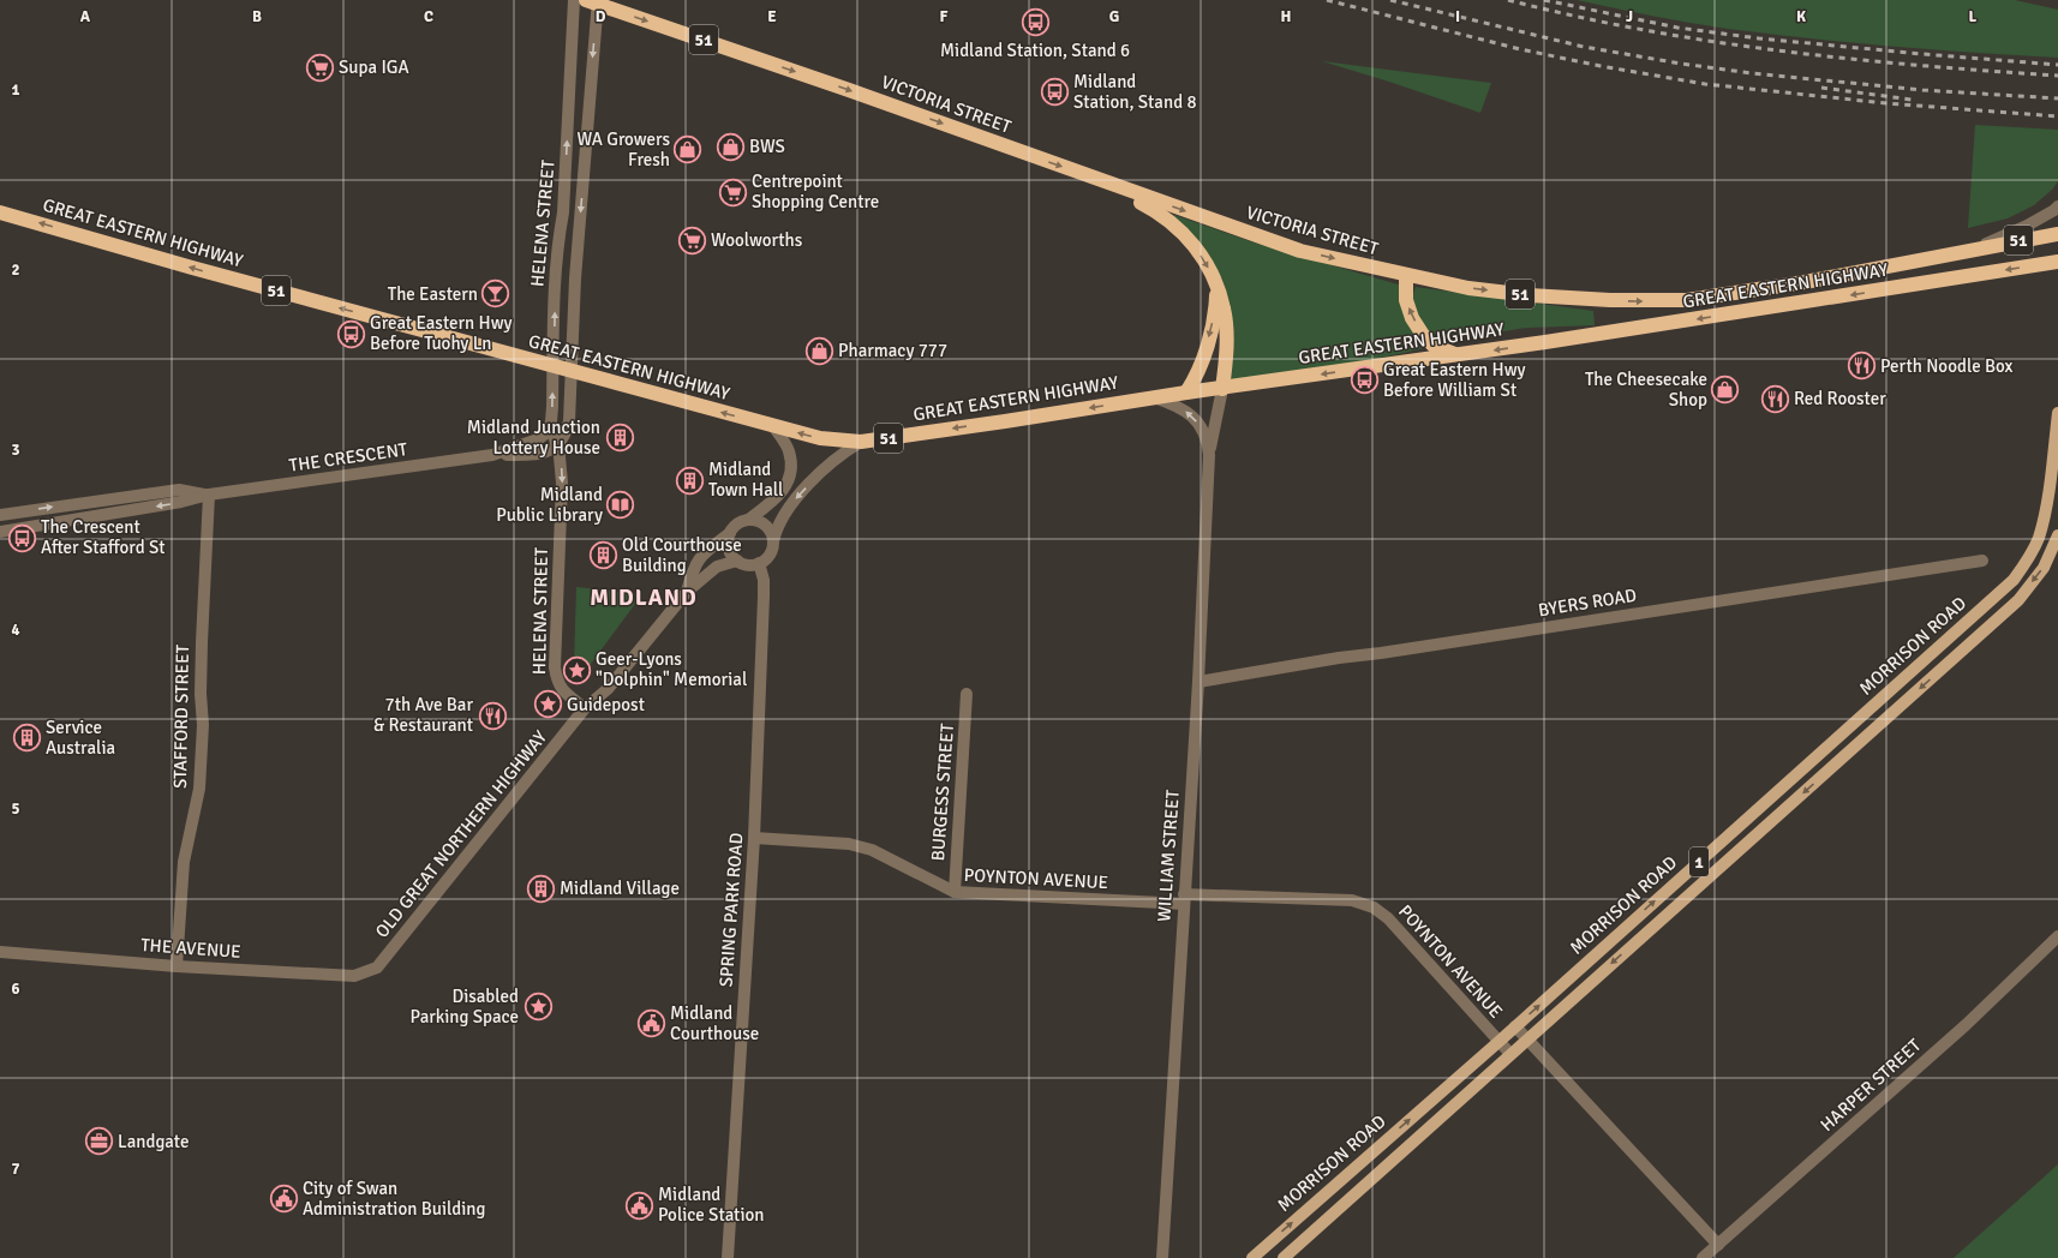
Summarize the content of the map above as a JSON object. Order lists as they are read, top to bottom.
{
  "streets": {
    "highway": [
      "51",
      "VICTORIA STREET",
      "GREAT EASTERN HIGHWAY",
      "WILLIAM STREET"
    ],
    "main road": ["MORRISON ROAD", "1"],
    "street": [
      "HELENA STREET",
      "THE CRESCENT",
      "BYERS ROAD",
      "STAFFORD STREET",
      "BURGESS STREET",
      "OLD GREAT NORTHERN HIGHWAY",
      "POYNTON AVENUE",
      "SPRING PARK ROAD",
      "THE AVENUE",
      "HARPER STREET"
    ]
  },
  "crossings": [
    ["VICTORIA STREET", "HELENA STREET"],
    ["VICTORIA STREET", "WILLIAM STREET"],
    ["HELENA STREET", "GREAT EASTERN HIGHWAY"],
    ["HELENA STREET", "THE CRESCENT"],
    ["HELENA STREET", "OLD GREAT NORTHERN HIGHWAY"],
    ["GREAT EASTERN HIGHWAY", "OLD GREAT NORTHERN HIGHWAY"],
    ["GREAT EASTERN HIGHWAY", "WILLIAM STREET"],
    ["THE CRESCENT", "STAFFORD STREET"],
    ["BYERS ROAD", "WILLIAM STREET"],
    ["MORRISON ROAD", "POYNTON AVENUE"],
    ["STAFFORD STREET", "THE AVENUE"],
    ["BURGESS STREET", "POYNTON AVENUE"],
    ["OLD GREAT NORTHERN HIGHWAY", "SPRING PARK ROAD"],
    ["OLD GREAT NORTHERN HIGHWAY", "THE AVENUE"],
    ["WILLIAM STREET", "POYNTON AVENUE"],
    ["POYNTON AVENUE", "SPRING PARK ROAD"],
    ["POYNTON AVENUE", "HARPER STREET"]
  ],
  "one_way": ["VICTORIA STREET", "GREAT EASTERN HIGHWAY"],
  "districts": ["MIDLAND"],
  "places": {
    "bus stop": [
      "Midland Station, Stand 6",
      "Midland Station, Stand 8",
      "Great Eastern Hwy Before Tuohy Ln",
      "Great Eastern Hwy Before William St",
      "The Crescent After Stafford St"
    ],
    "supermarket": ["Supa IGA", "Centrepoint Shopping Centre", "Woolworths"],
    "shop": [
      "BWS",
      "WA Growers Fresh",
      "Pharmacy 777",
      "The Cheesecake Shop"
    ],
    "bar": ["The Eastern"],
    "restaurant": ["Perth Noodle Box", "Red Rooster", "7th Ave Bar & Restaurant"],
    "building": [
      "Midland Junction Lottery House",
      "Midland Town Hall",
      "Old Courthouse Building",
      "Service Australia",
      "Midland Village"
    ],
    "library": ["Midland Public Library"],
    "place": ["Geer-Lyons \"Dolphin\" Memorial", "Guidepost", "Disabled Parking Space"],
    "public building": ["Midland Courthouse", "City of Swan Administration Building", "Midland Police Station"],
    "office": ["Landgate"]
  },
  "grid": {
    "columns": [
      "A",
      "B",
      "C",
      "D",
      "E",
      "F",
      "G",
      "H",
      "I",
      "J",
      "K",
      "L"
    ],
    "rows": [
      "1",
      "2",
      "3",
      "4",
      "5",
      "6",
      "7"
    ]
  }
}
